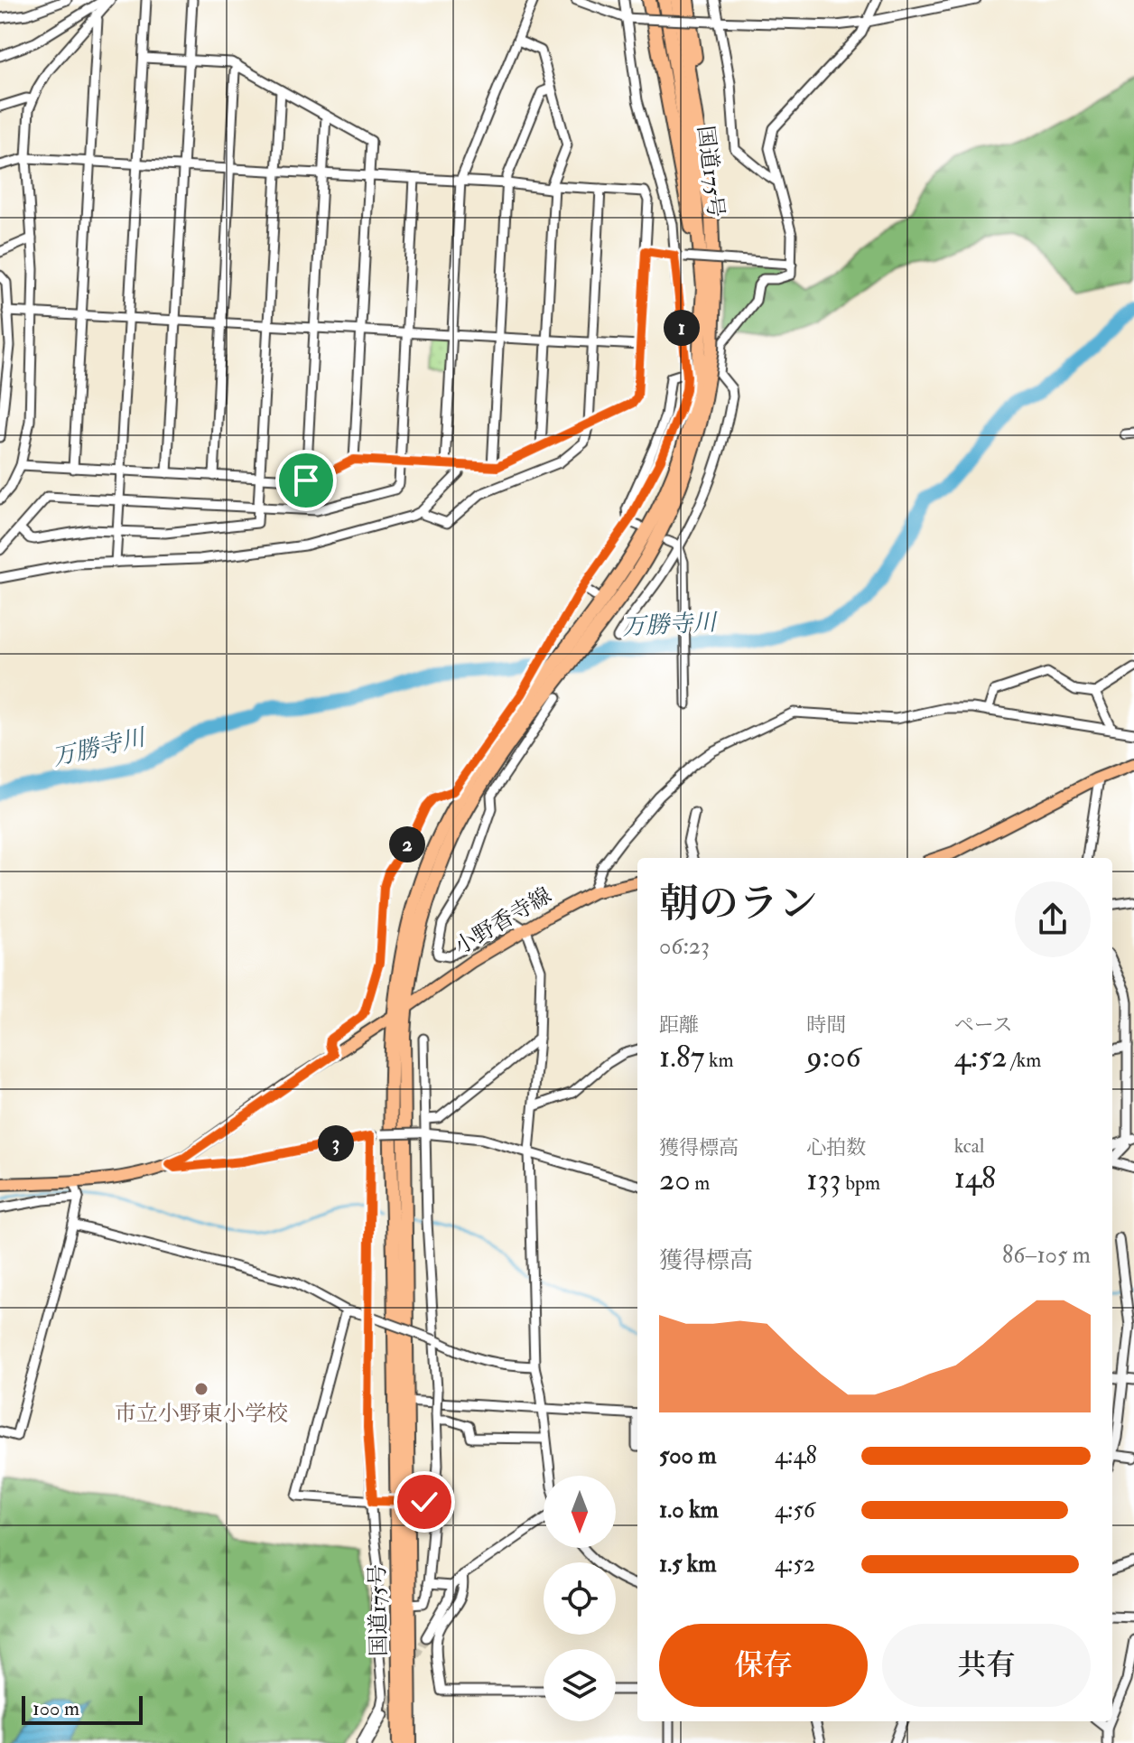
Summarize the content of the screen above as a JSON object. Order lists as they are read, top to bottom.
{
  "streets": {
    "highway": ["国道175号"],
    "main road": ["小野香寺線"]
  },
  "crossings": [
    ["国道175号", "小野香寺線"]
  ],
  "water": ["万勝寺川"],
  "places": ["市立小野東小学校"],
  "scale_bar": "100 m",
  "north": "bottom",
  "page": {
    "pins": ["1", "2", "3"],
    "heading": ["朝のラン", "06:23"],
    "stats": [
      ["距離", "1.87 km"],
      ["時間", "9:06"],
      ["ペース", "4:52 /km"],
      ["獲得標高", "20 m"],
      ["心拍数", "133 bpm"],
      ["kcal", "148"]
    ],
    "chart": ["獲得標高", "86–105 m"],
    "list": [
      {
        "name": "500 m",
        "note": "4:48"
      },
      {
        "name": "1.0 km",
        "note": "4:56"
      },
      {
        "name": "1.5 km",
        "note": "4:52"
      }
    ],
    "buttons": ["保存", "共有"],
    "scale": "100 m"
  }
}
